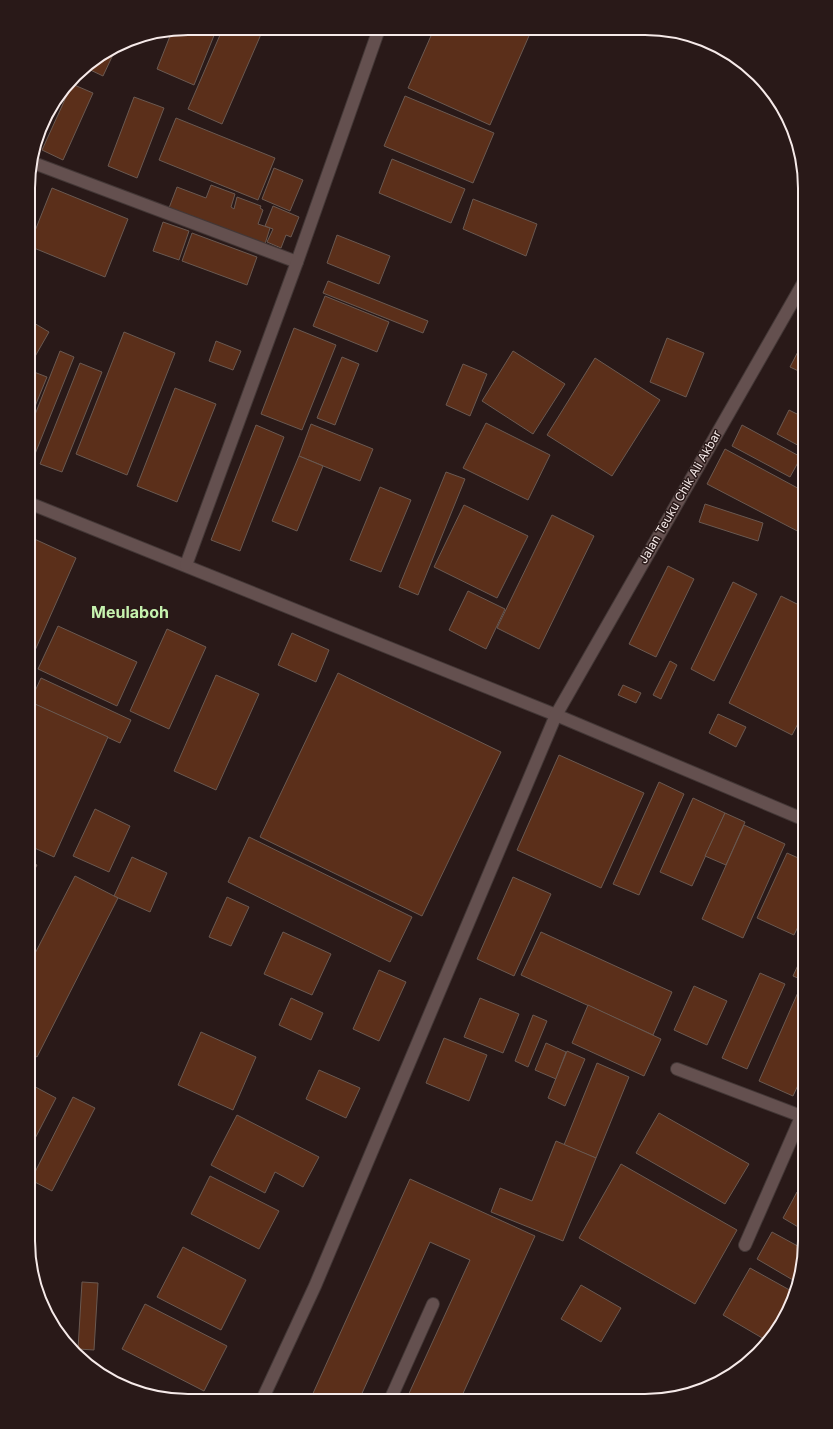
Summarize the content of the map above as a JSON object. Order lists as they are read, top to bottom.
{
  "streets": {
    "street": ["Jalan Teuku Chik Ali Akbar"]
  },
  "districts": ["Meulaboh"]
}
